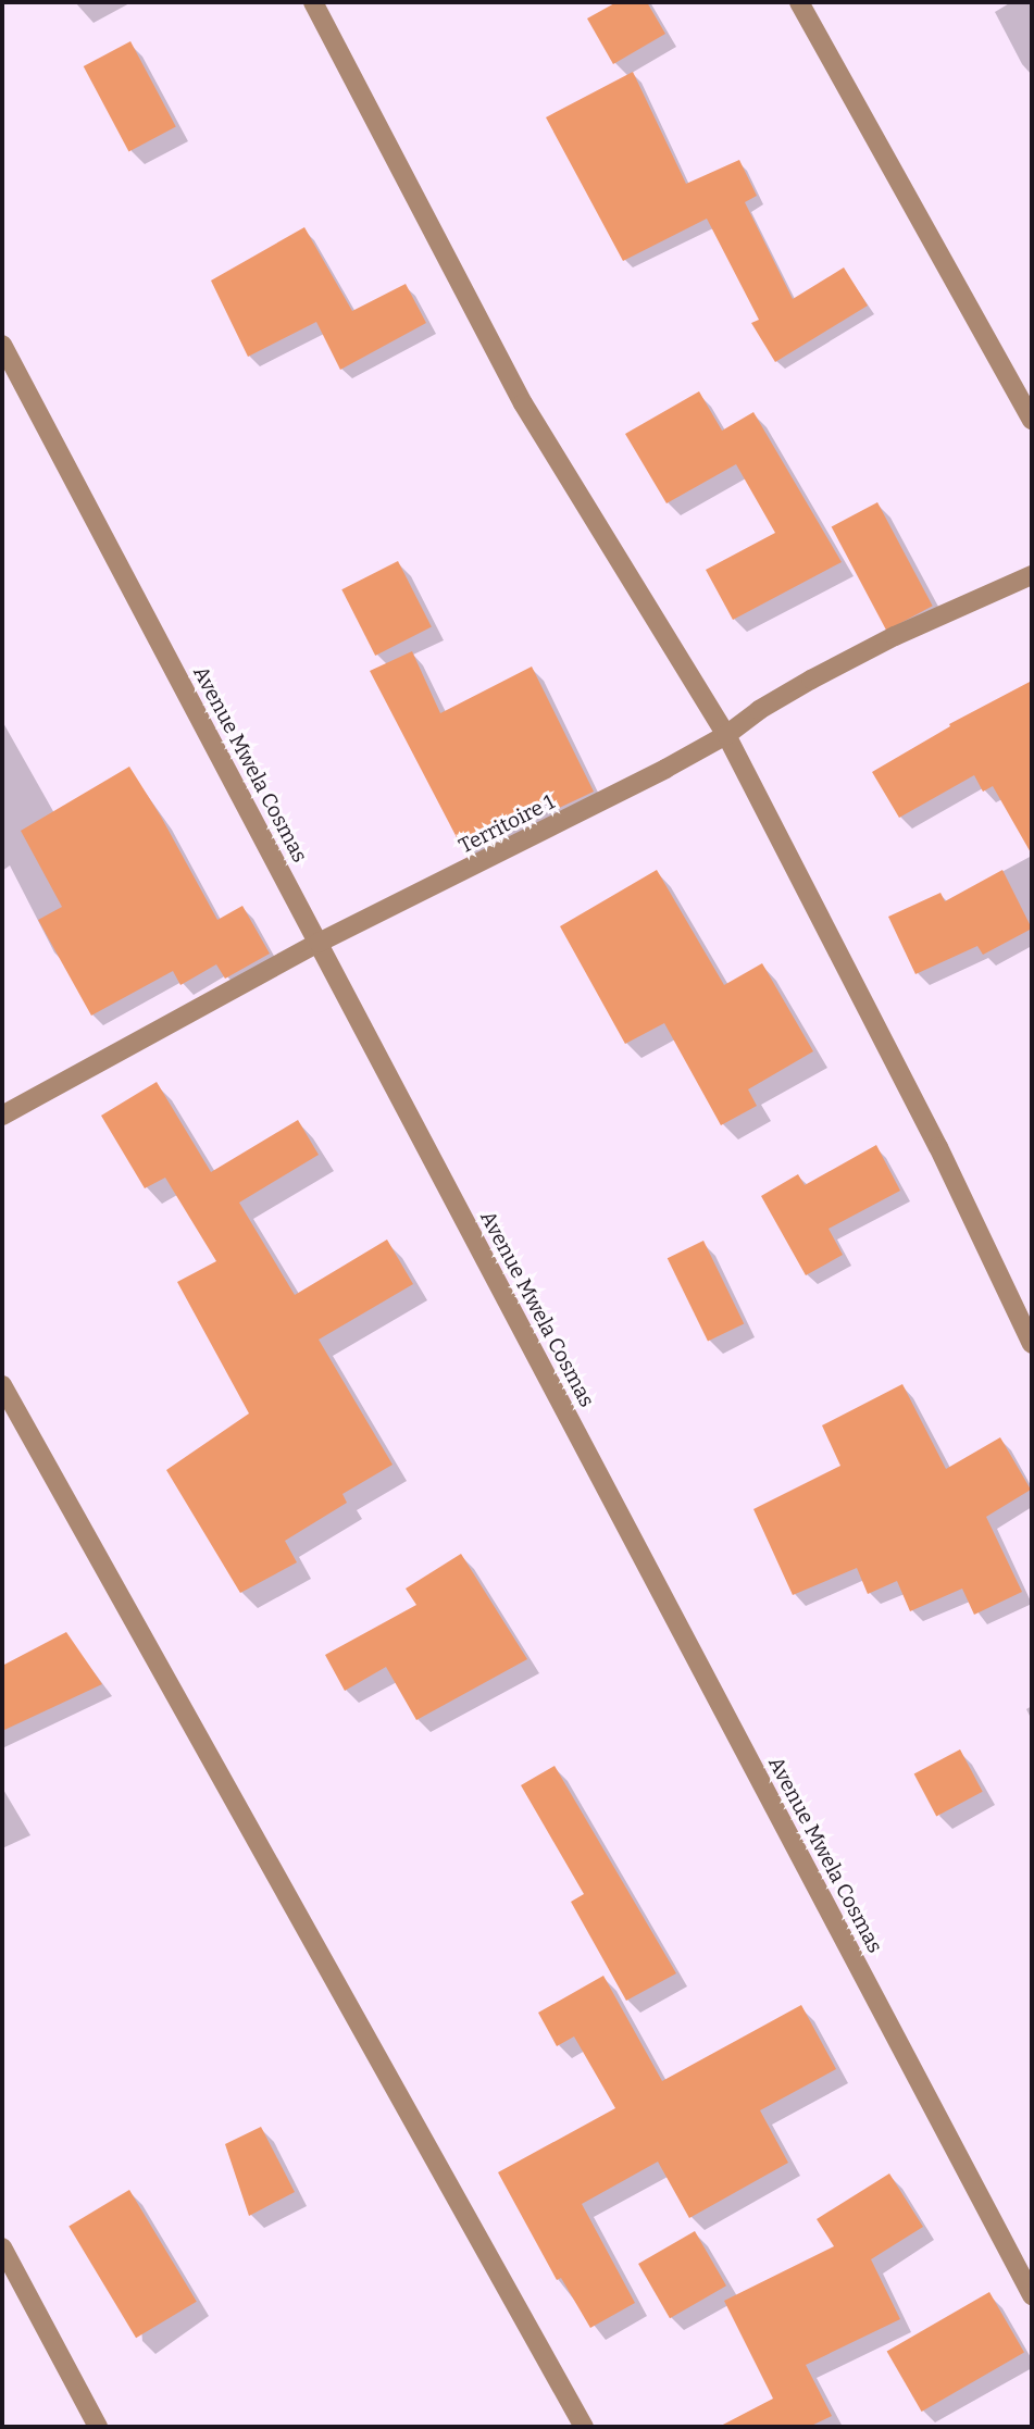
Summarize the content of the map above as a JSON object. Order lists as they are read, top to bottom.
{
  "streets": {
    "street": ["Avenue Mwela Cosmas", "Territoire 1"]
  },
  "crossings": [
    ["Avenue Mwela Cosmas", "Territoire 1"]
  ]
}
